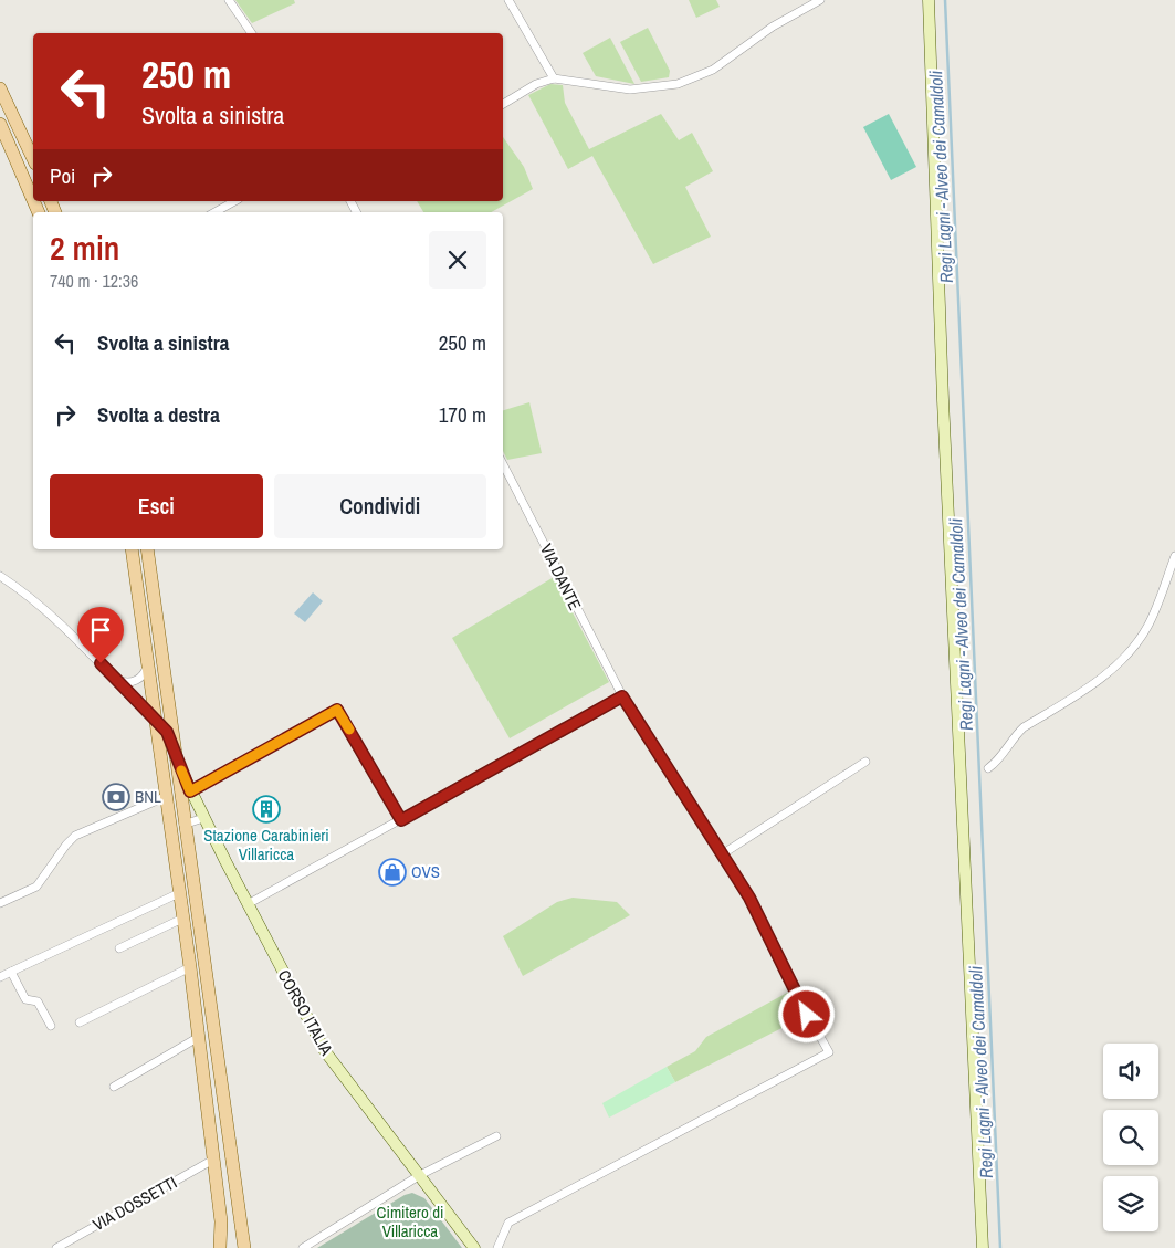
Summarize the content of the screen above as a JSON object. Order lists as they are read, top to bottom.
{
  "streets": {
    "street": ["VIA DANTE", "CORSO ITALIA", "VIA DOSSETTI"]
  },
  "water": ["Regi Lagni - Alveo dei Camaldoli"],
  "parks": ["Cimitero di Villaricca"],
  "places": {
    "bank": ["BNL"],
    "building": ["Stazione Carabinieri Villaricca"],
    "shop": ["OVS"]
  },
  "page": {
    "turn": ["250 m", "Svolta a sinistra"],
    "then": "Poi",
    "heading": ["2 min", "740 m · 12:36"],
    "list": [
      {
        "name": "Svolta a sinistra",
        "value": "250 m"
      },
      {
        "name": "Svolta a destra",
        "value": "170 m"
      }
    ],
    "buttons": ["Esci", "Condividi"]
  }
}
